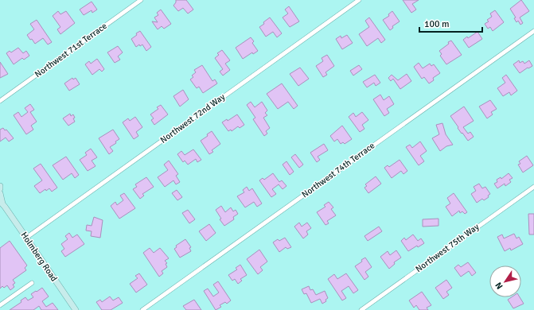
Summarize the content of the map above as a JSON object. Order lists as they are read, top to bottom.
{
  "streets": {
    "street": [
      "Northwest 71st Terrace",
      "Northwest 72nd Way",
      "Northwest 74th Terrace",
      "Northwest 75th Way",
      "Holmberg Road"
    ]
  },
  "crossings": [
    ["Northwest 72nd Way", "Holmberg Road"]
  ],
  "scale_bar": "100 m",
  "north": "bottom left"
}
